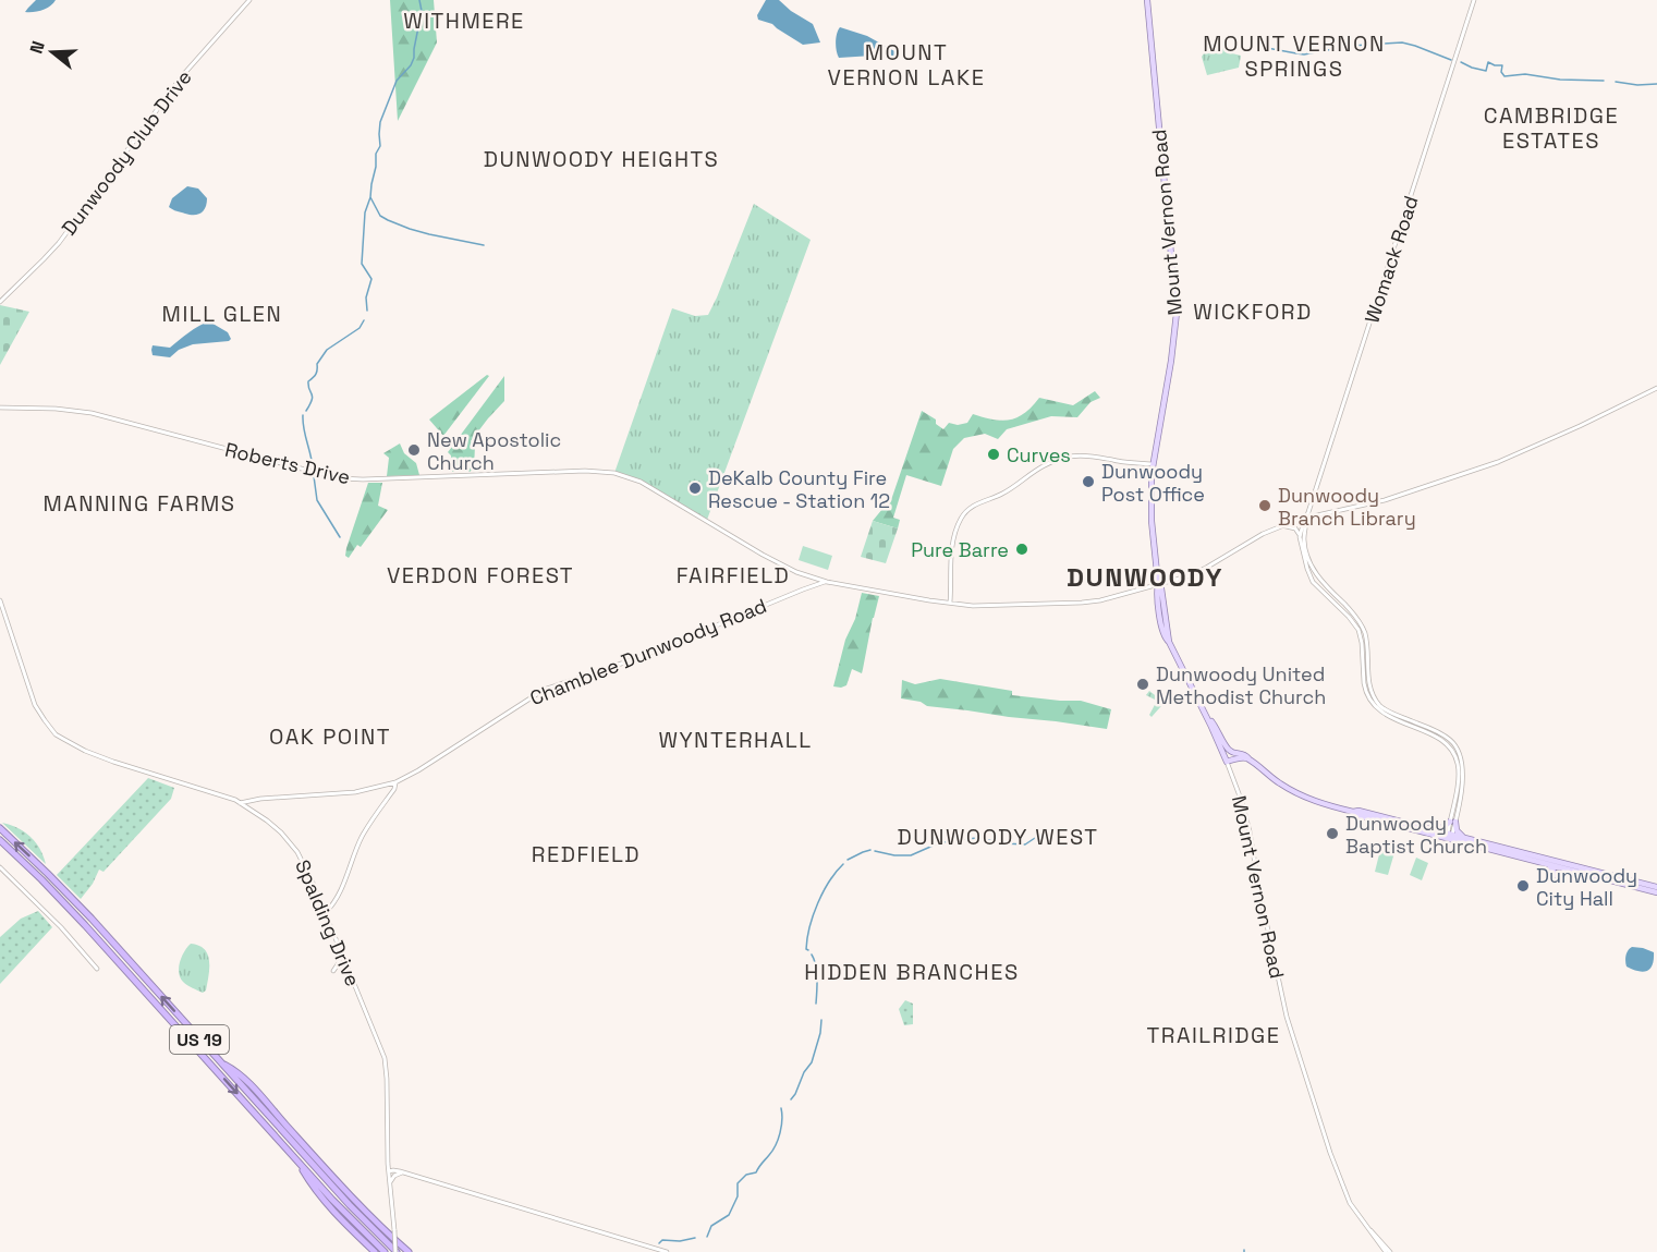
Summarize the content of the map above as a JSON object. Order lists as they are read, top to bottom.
{
  "streets": {
    "highway": ["US 19"],
    "main road": ["Mount Vernon Road"],
    "street": [
      "Dunwoody Club Drive",
      "Womack Road",
      "Roberts Drive",
      "Chamblee Dunwoody Road",
      "Spalding Drive"
    ]
  },
  "crossings": [
    ["Mount Vernon Road", "Chamblee Dunwoody Road"],
    ["Womack Road", "Chamblee Dunwoody Road"],
    ["Roberts Drive", "Chamblee Dunwoody Road"],
    ["Chamblee Dunwoody Road", "Spalding Drive"],
    ["Spalding Drive", "US 19"]
  ],
  "districts": [
    "WITHMERE",
    "MOUNT VERNON SPRINGS",
    "MOUNT VERNON LAKE",
    "CAMBRIDGE ESTATES",
    "DUNWOODY HEIGHTS",
    "WICKFORD",
    "MILL GLEN",
    "MANNING FARMS",
    "VERDON FOREST",
    "FAIRFIELD",
    "DUNWOODY",
    "OAK POINT",
    "WYNTERHALL",
    "DUNWOODY WEST",
    "REDFIELD",
    "HIDDEN BRANCHES",
    "TRAILRIDGE"
  ],
  "places": [
    "New Apostolic Church",
    "Curves",
    "Dunwoody Post Office",
    "DeKalb County Fire Rescue - Station 12",
    "Dunwoody Branch Library",
    "Pure Barre",
    "Dunwoody United Methodist Church",
    "Dunwoody Baptist Church",
    "Dunwoody City Hall"
  ],
  "north": "left"
}
